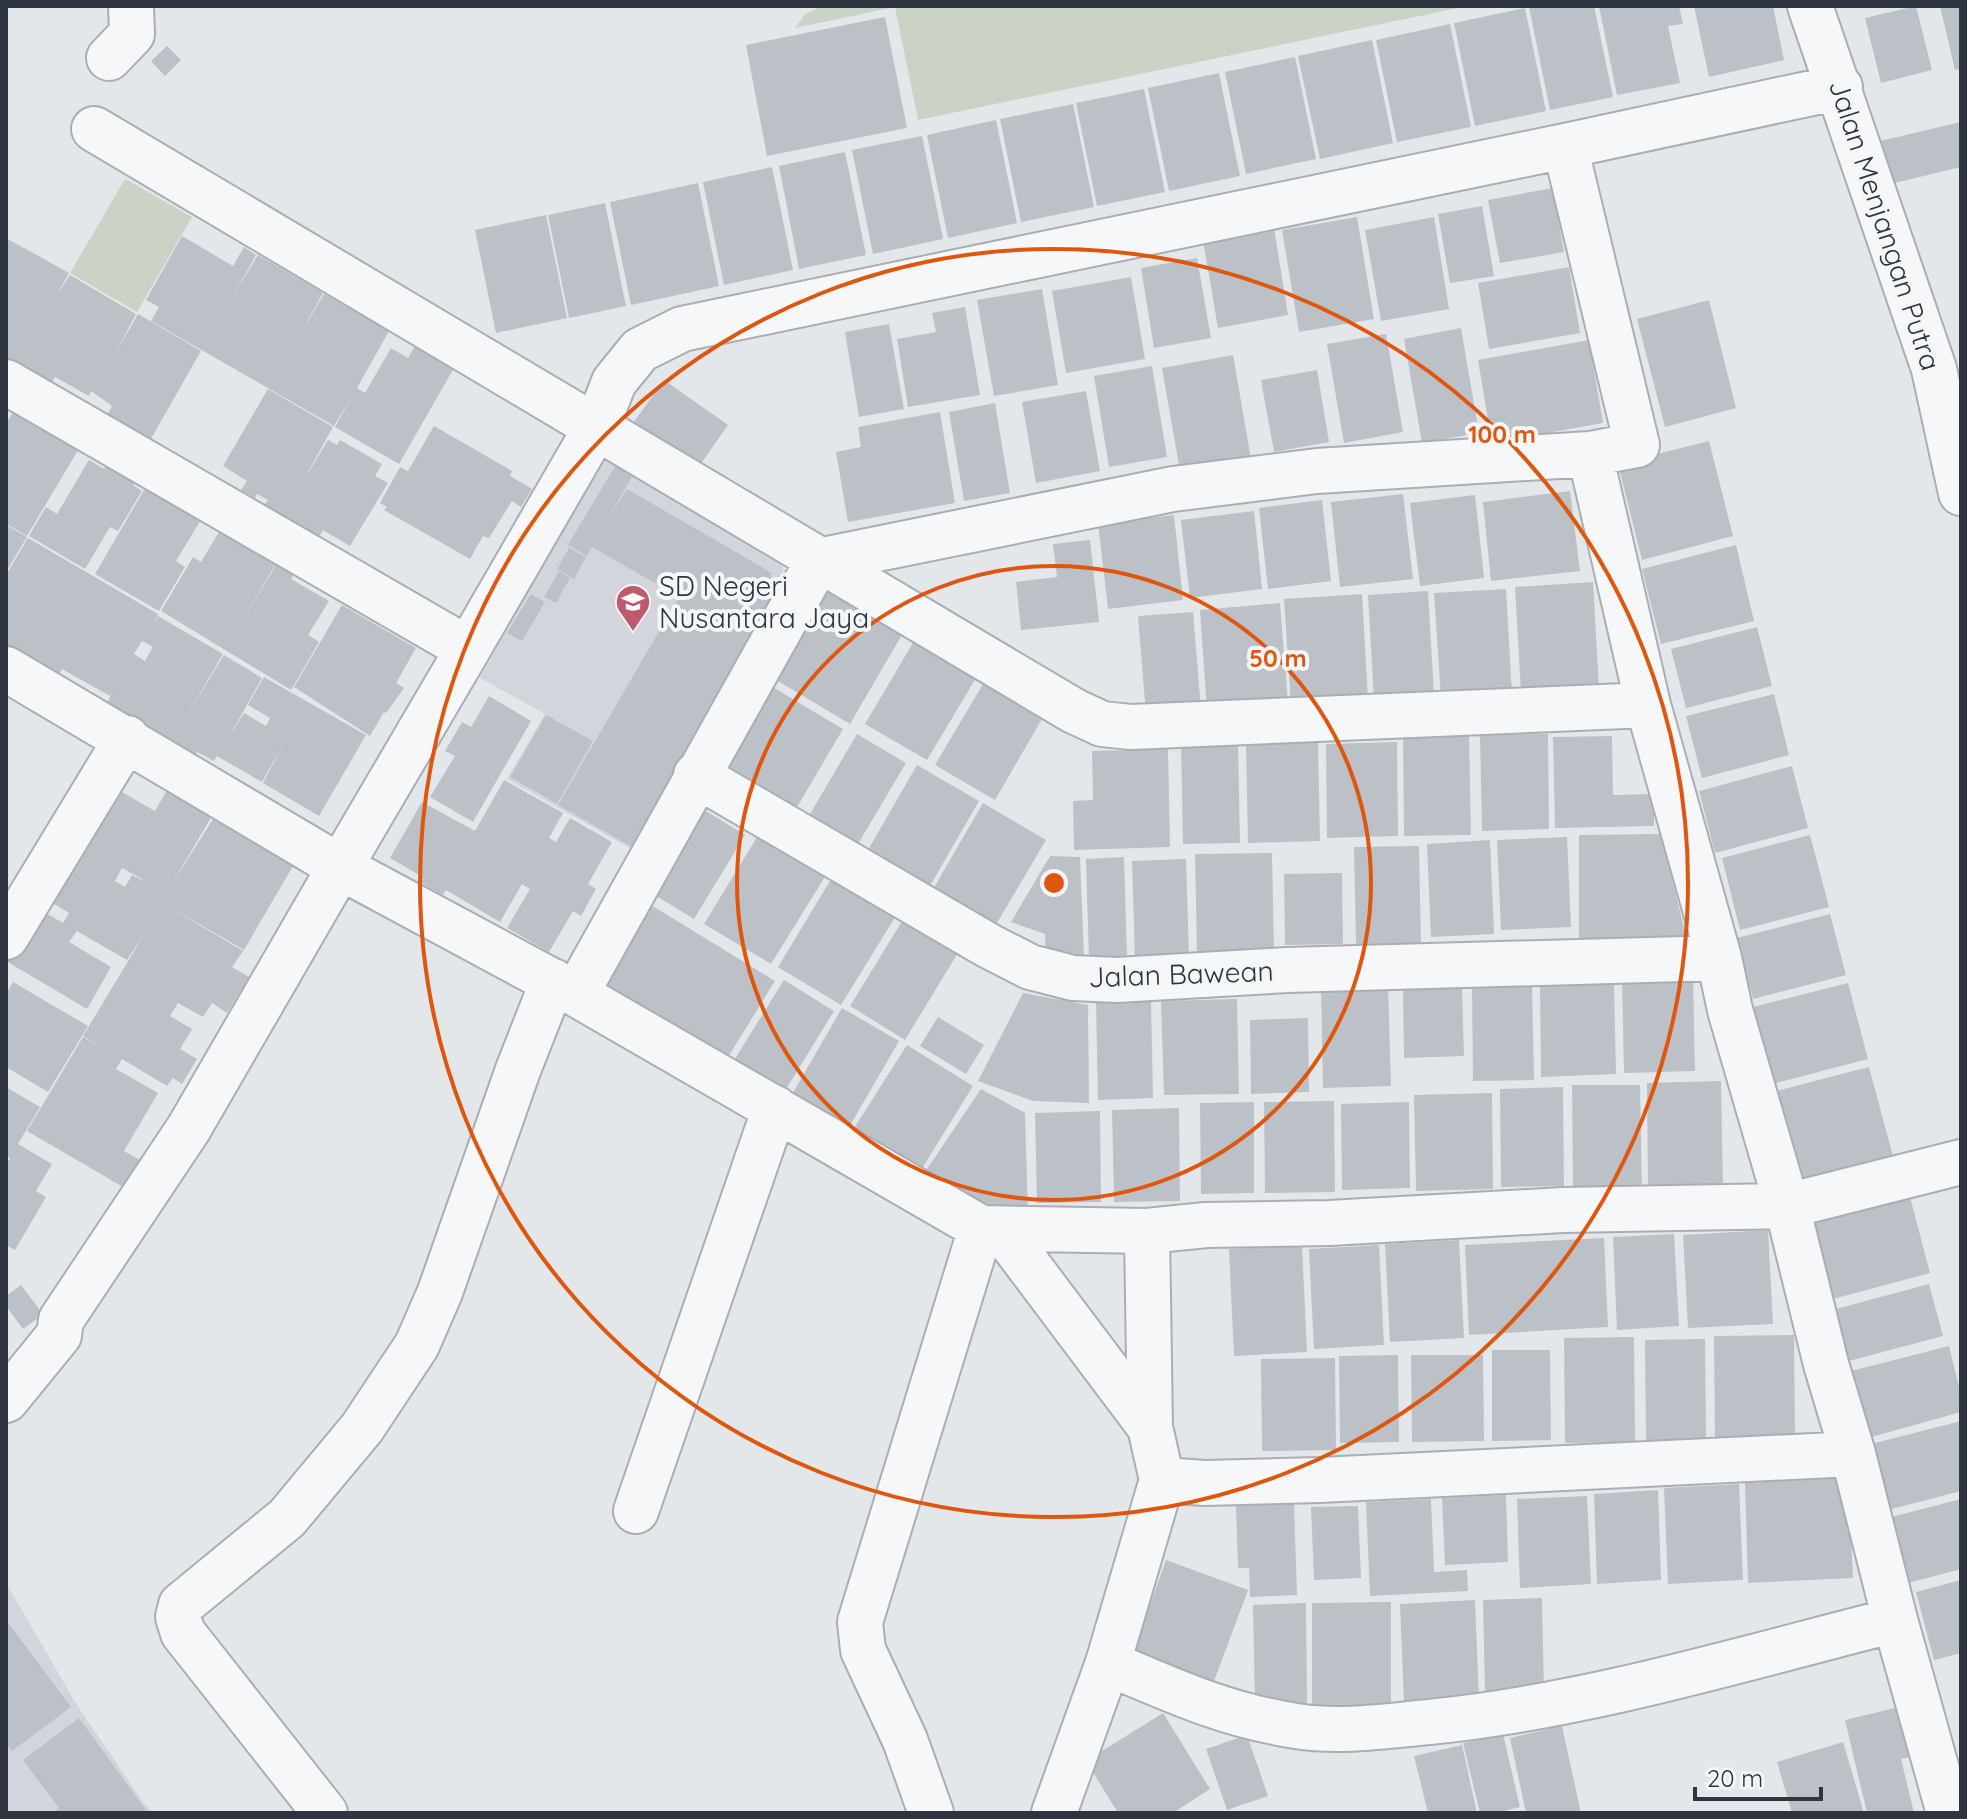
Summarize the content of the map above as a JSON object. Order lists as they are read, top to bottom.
{
  "streets": {
    "street": ["Jalan Menjangan Putra", "Jalan Bawean"]
  },
  "places": {
    "school or university": ["SD Negeri Nusantara Jaya"]
  },
  "scale_bar": "20 m",
  "rings": ["100 m", "50 m"]
}
